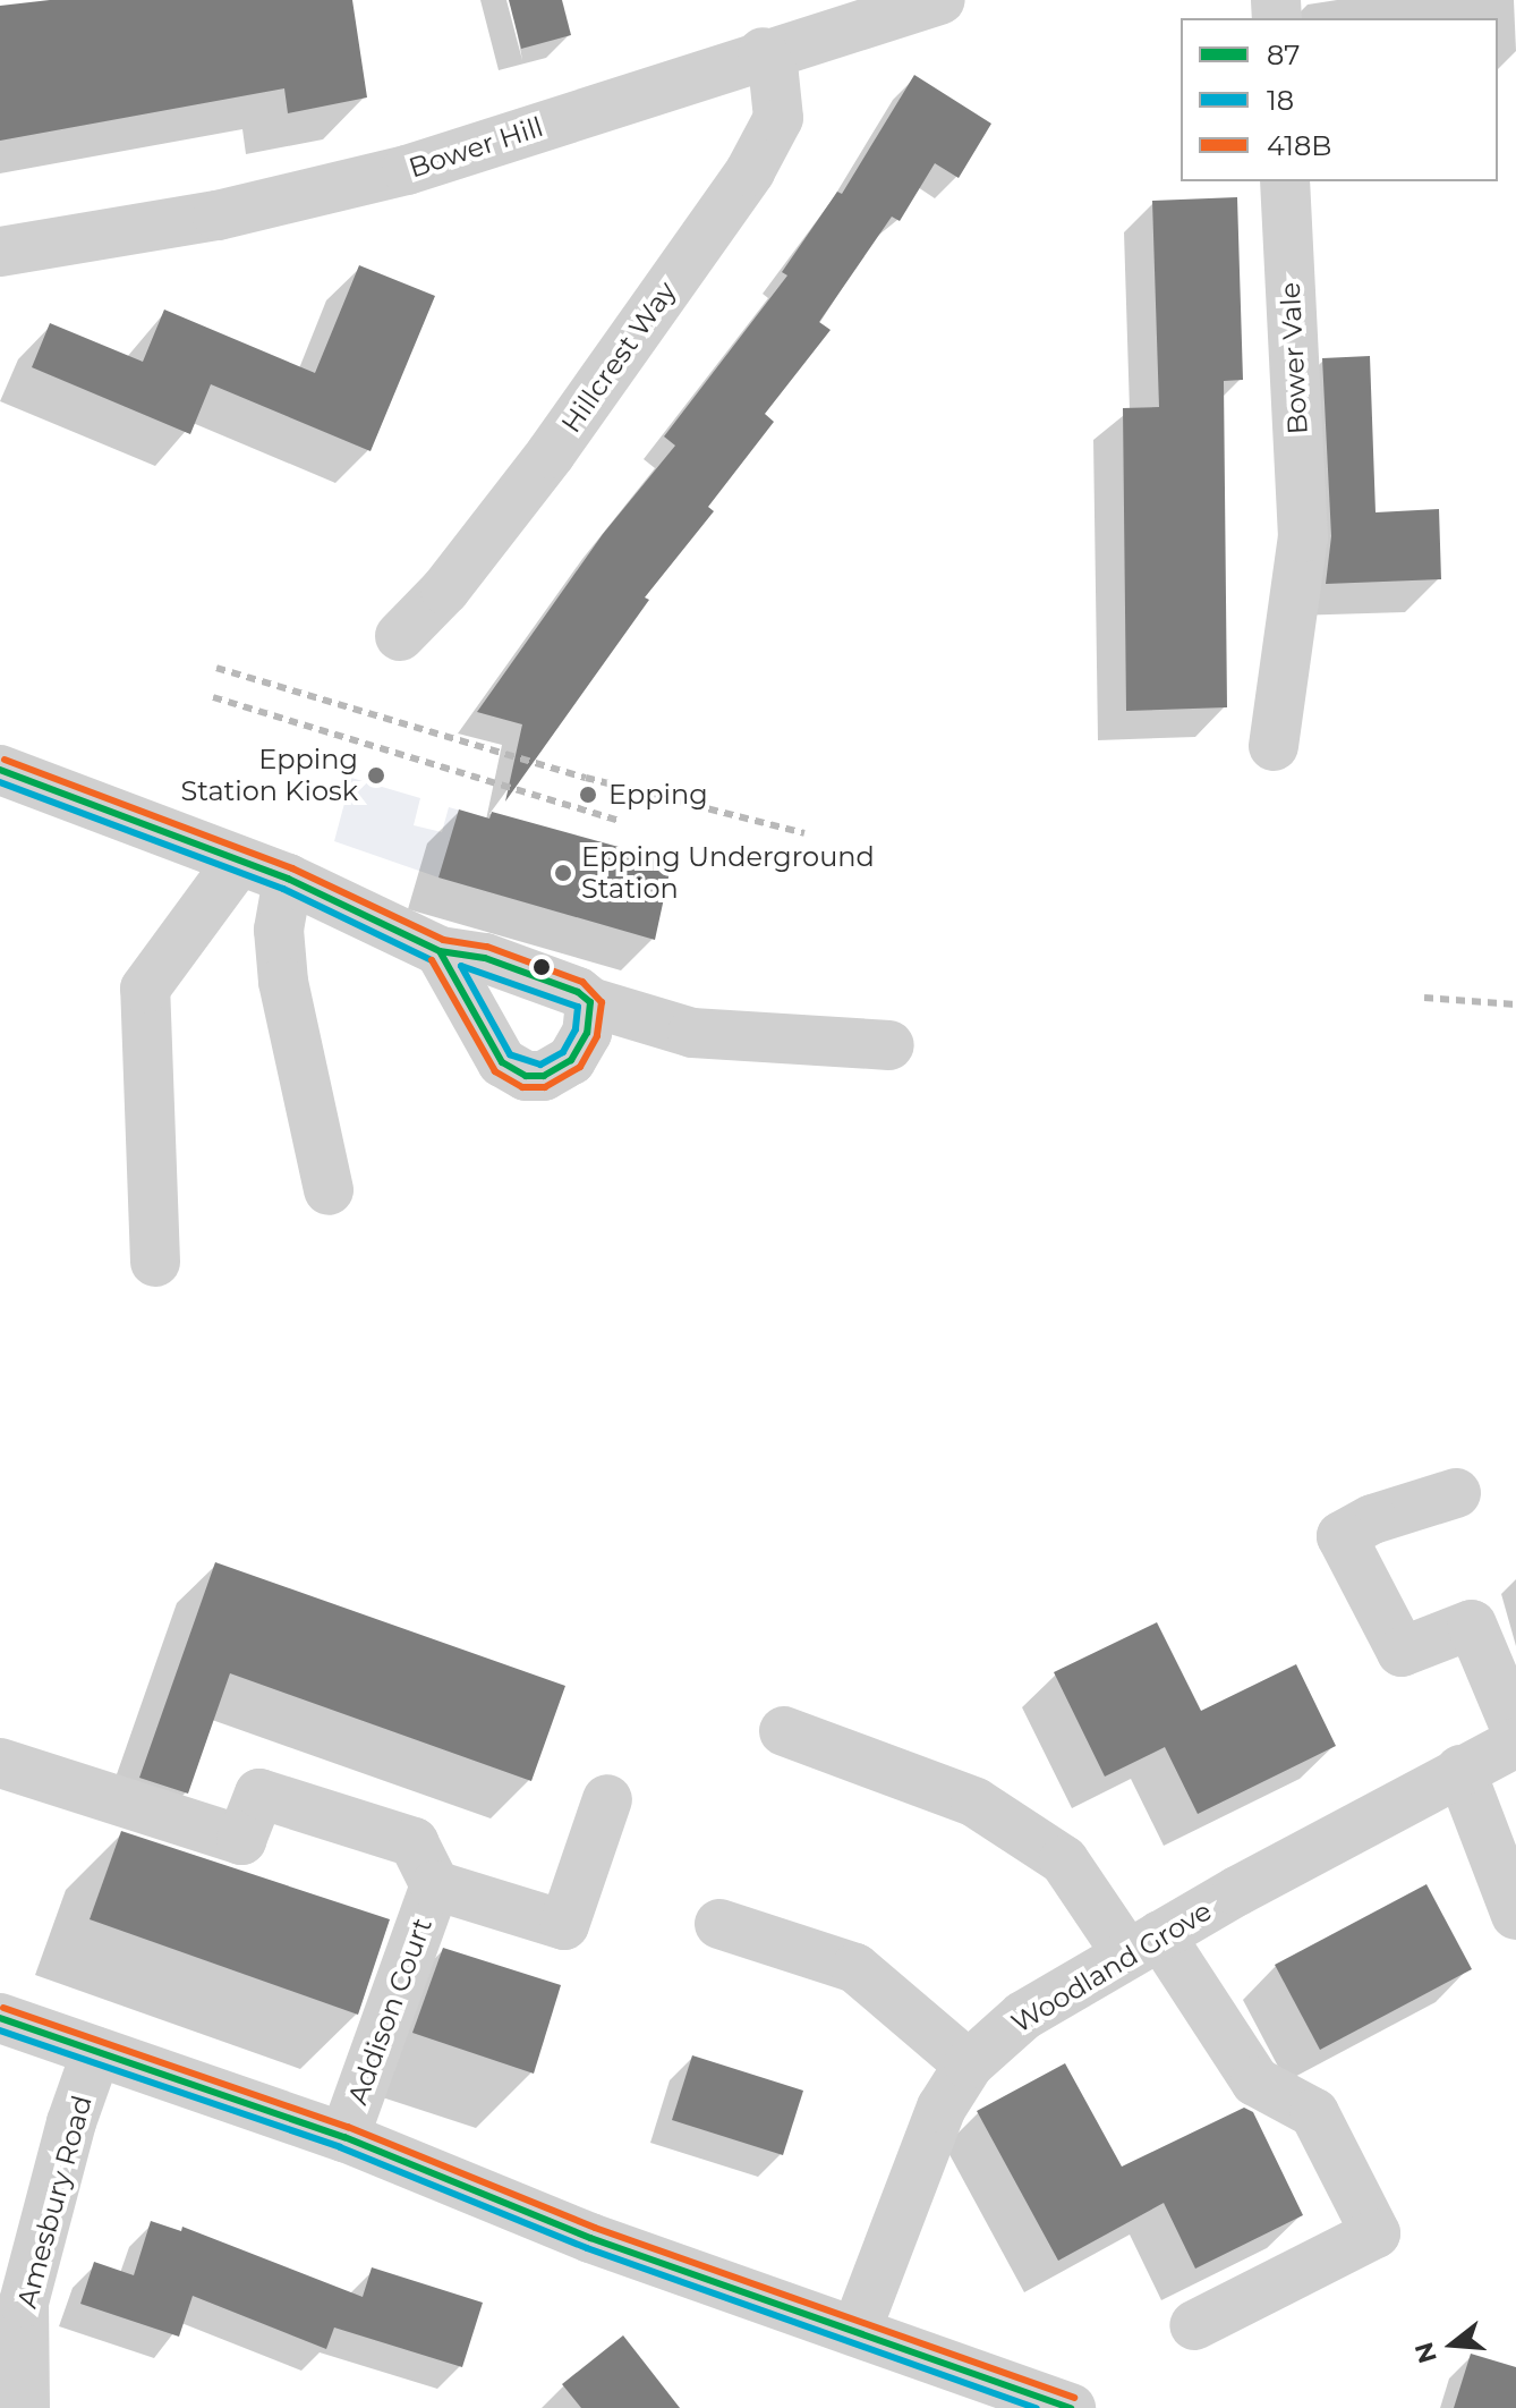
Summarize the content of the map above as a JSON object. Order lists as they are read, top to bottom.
{
  "streets": {
    "street": [
      "Bower Hill",
      "Hillcrest Way",
      "Bower Vale",
      "Woodland Grove",
      "Addison Court",
      "Amesbury Road"
    ]
  },
  "crossings": [
    ["Bower Hill", "Hillcrest Way"]
  ],
  "places": ["Epping Station Kiosk", "Epping", "Epping Underground Station"],
  "lines": ["transit line 418B", "transit line 87", "transit line 18"],
  "legend": ["87", "18", "418B"],
  "north": "left"
}
